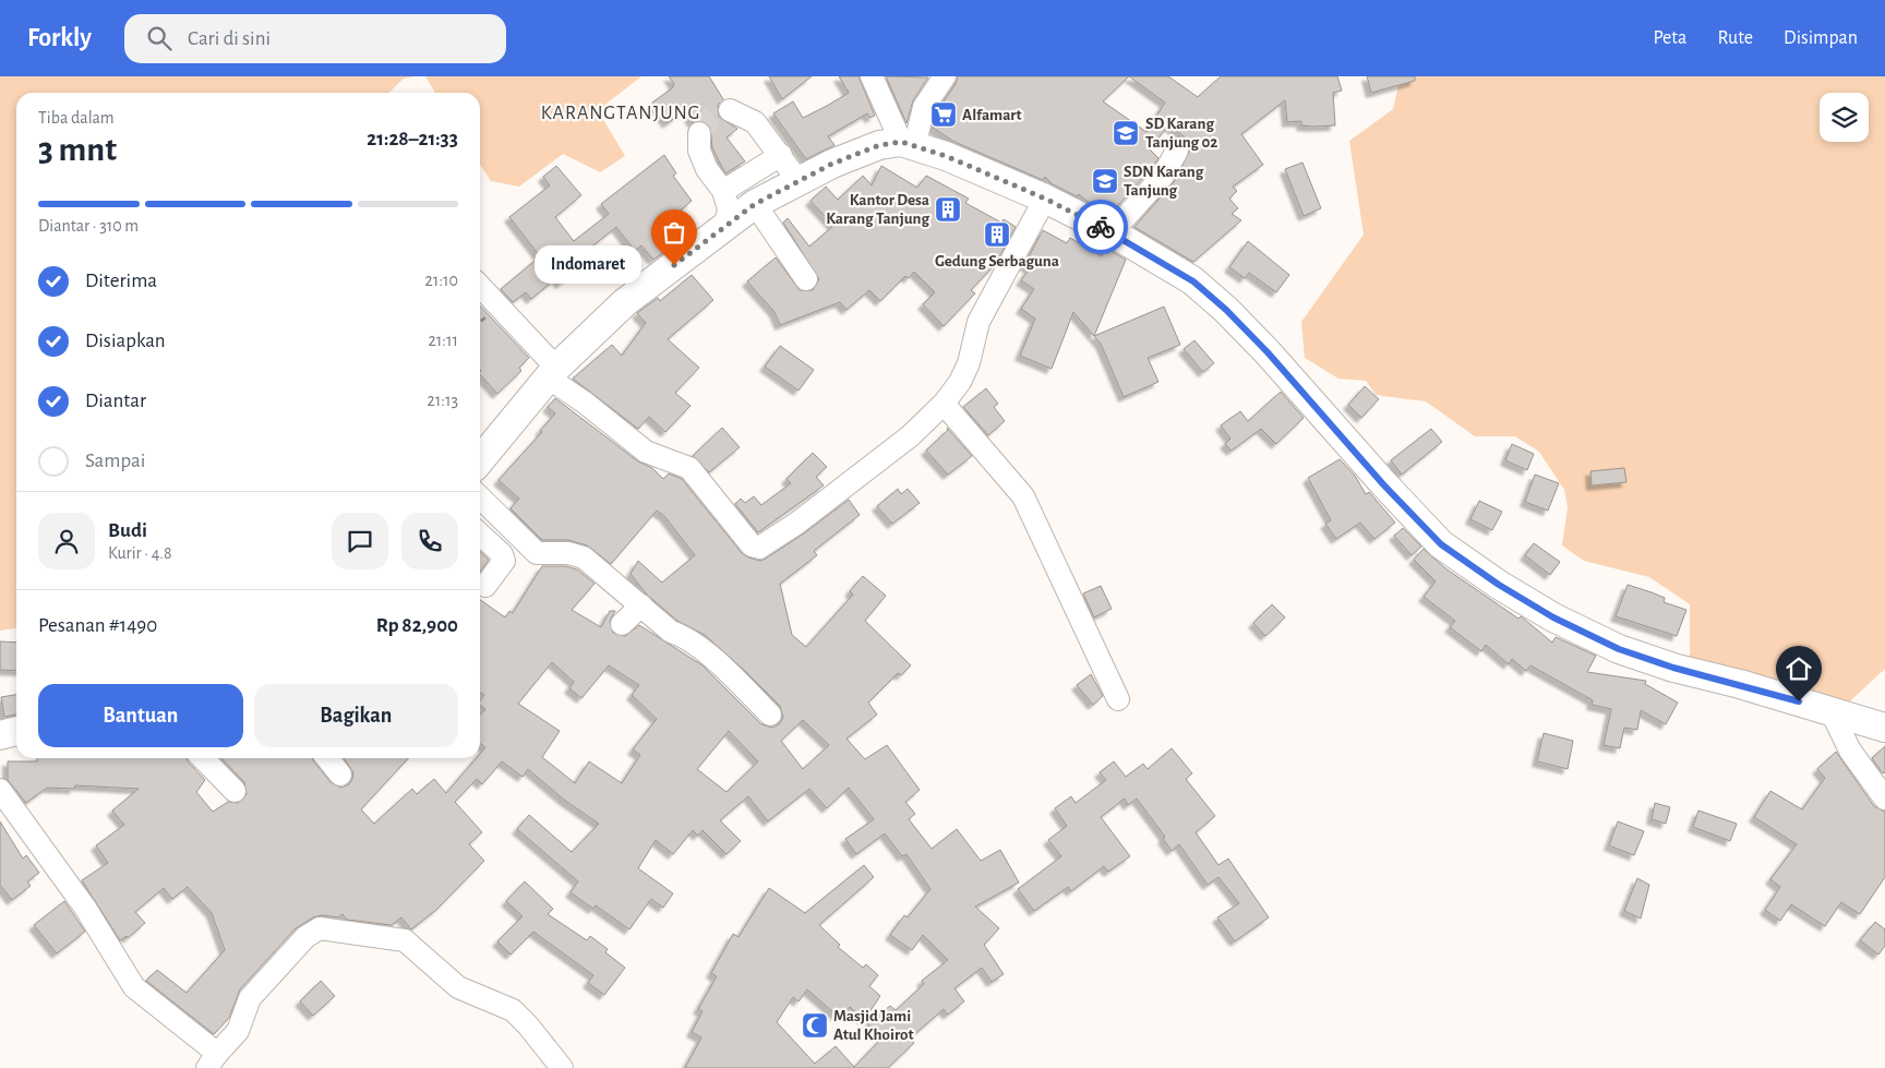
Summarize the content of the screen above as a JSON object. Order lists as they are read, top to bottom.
{
  "districts": ["KARANGTANJUNG"],
  "places": {
    "supermarket": ["Alfamart"],
    "school or university": ["SD Karang Tanjung 02", "SDN Karang Tanjung"],
    "building": ["Kantor Desa Karang Tanjung", "Gedung Serbaguna"],
    "other": ["Indomaret"],
    "mosque": ["Masjid Jami Atul Khoirot"]
  },
  "page": {
    "header": "Forkly",
    "search": "Cari di sini",
    "nav": ["Peta", "Rute", "Disimpan"],
    "heading": ["3 mnt", "Tiba dalam", "21:28–21:33"],
    "panel": [
      "Budi",
      "Kurir · 4.8",
      "Pesanan #1490",
      "Rp 82,900"
    ],
    "bar": "Diantar · 310 m",
    "bubble": "Indomaret",
    "list": [
      ["Diterima", "21:10"],
      ["Disiapkan", "21:11"],
      ["Diantar", "21:13"],
      "Sampai"
    ],
    "buttons": ["Bantuan", "Bagikan"]
  }
}
